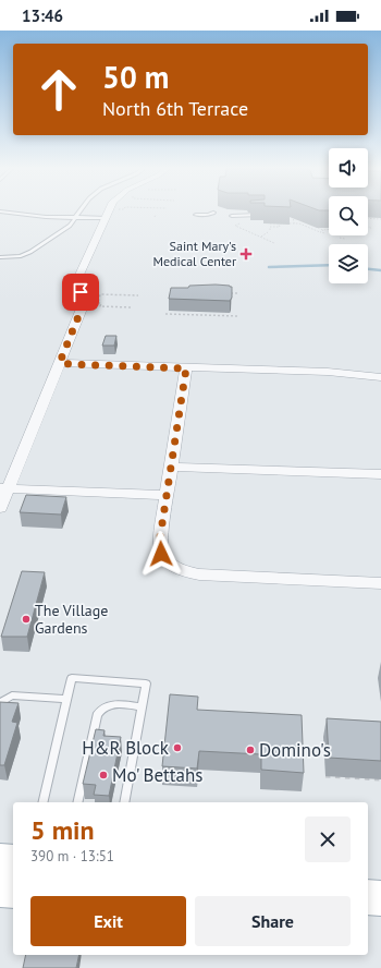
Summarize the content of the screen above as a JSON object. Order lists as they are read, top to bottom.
{
  "places": {
    "health": ["Saint Mary's Medical Center"],
    "other": [
      "The Village Gardens",
      "H&R Block",
      "Domino's",
      "Mo' Bettahs"
    ]
  },
  "page": {
    "status": "13:46",
    "turn": ["50 m", "North 6th Terrace"],
    "heading": ["5 min", "390 m · 13:51"],
    "buttons": ["Exit", "Share"]
  }
}
